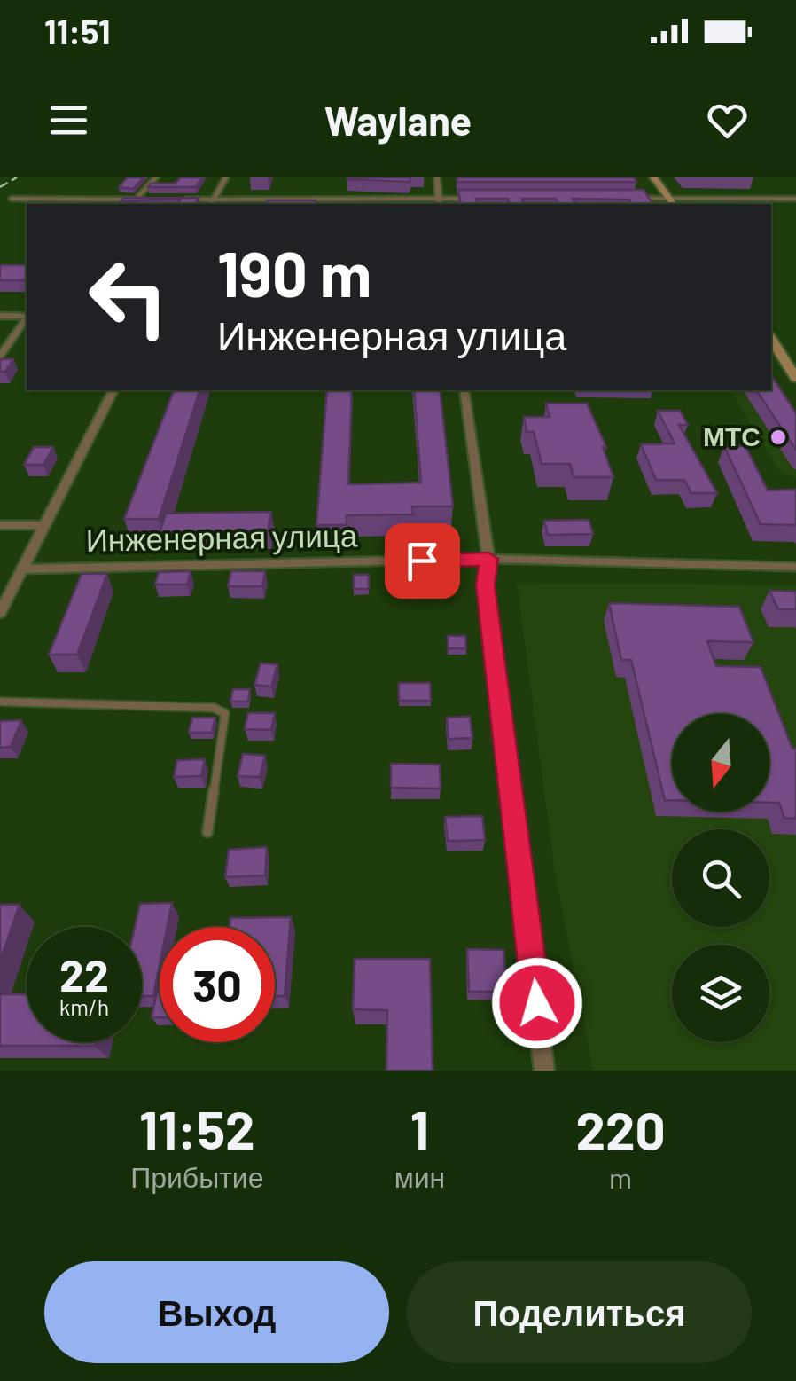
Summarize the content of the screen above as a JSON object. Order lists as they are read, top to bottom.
{
  "streets": {
    "street": ["Инженерная улица"]
  },
  "places": ["МТС"],
  "north": "bottom",
  "page": {
    "status": "11:51",
    "header": "Waylane",
    "turn": ["190 m", "Инженерная улица"],
    "speed": "22 km/h",
    "limit": "30",
    "eta": [
      "11:52",
      "Прибытие",
      "1",
      "мин",
      "220",
      "m"
    ],
    "buttons": ["Выход", "Поделиться"]
  }
}
